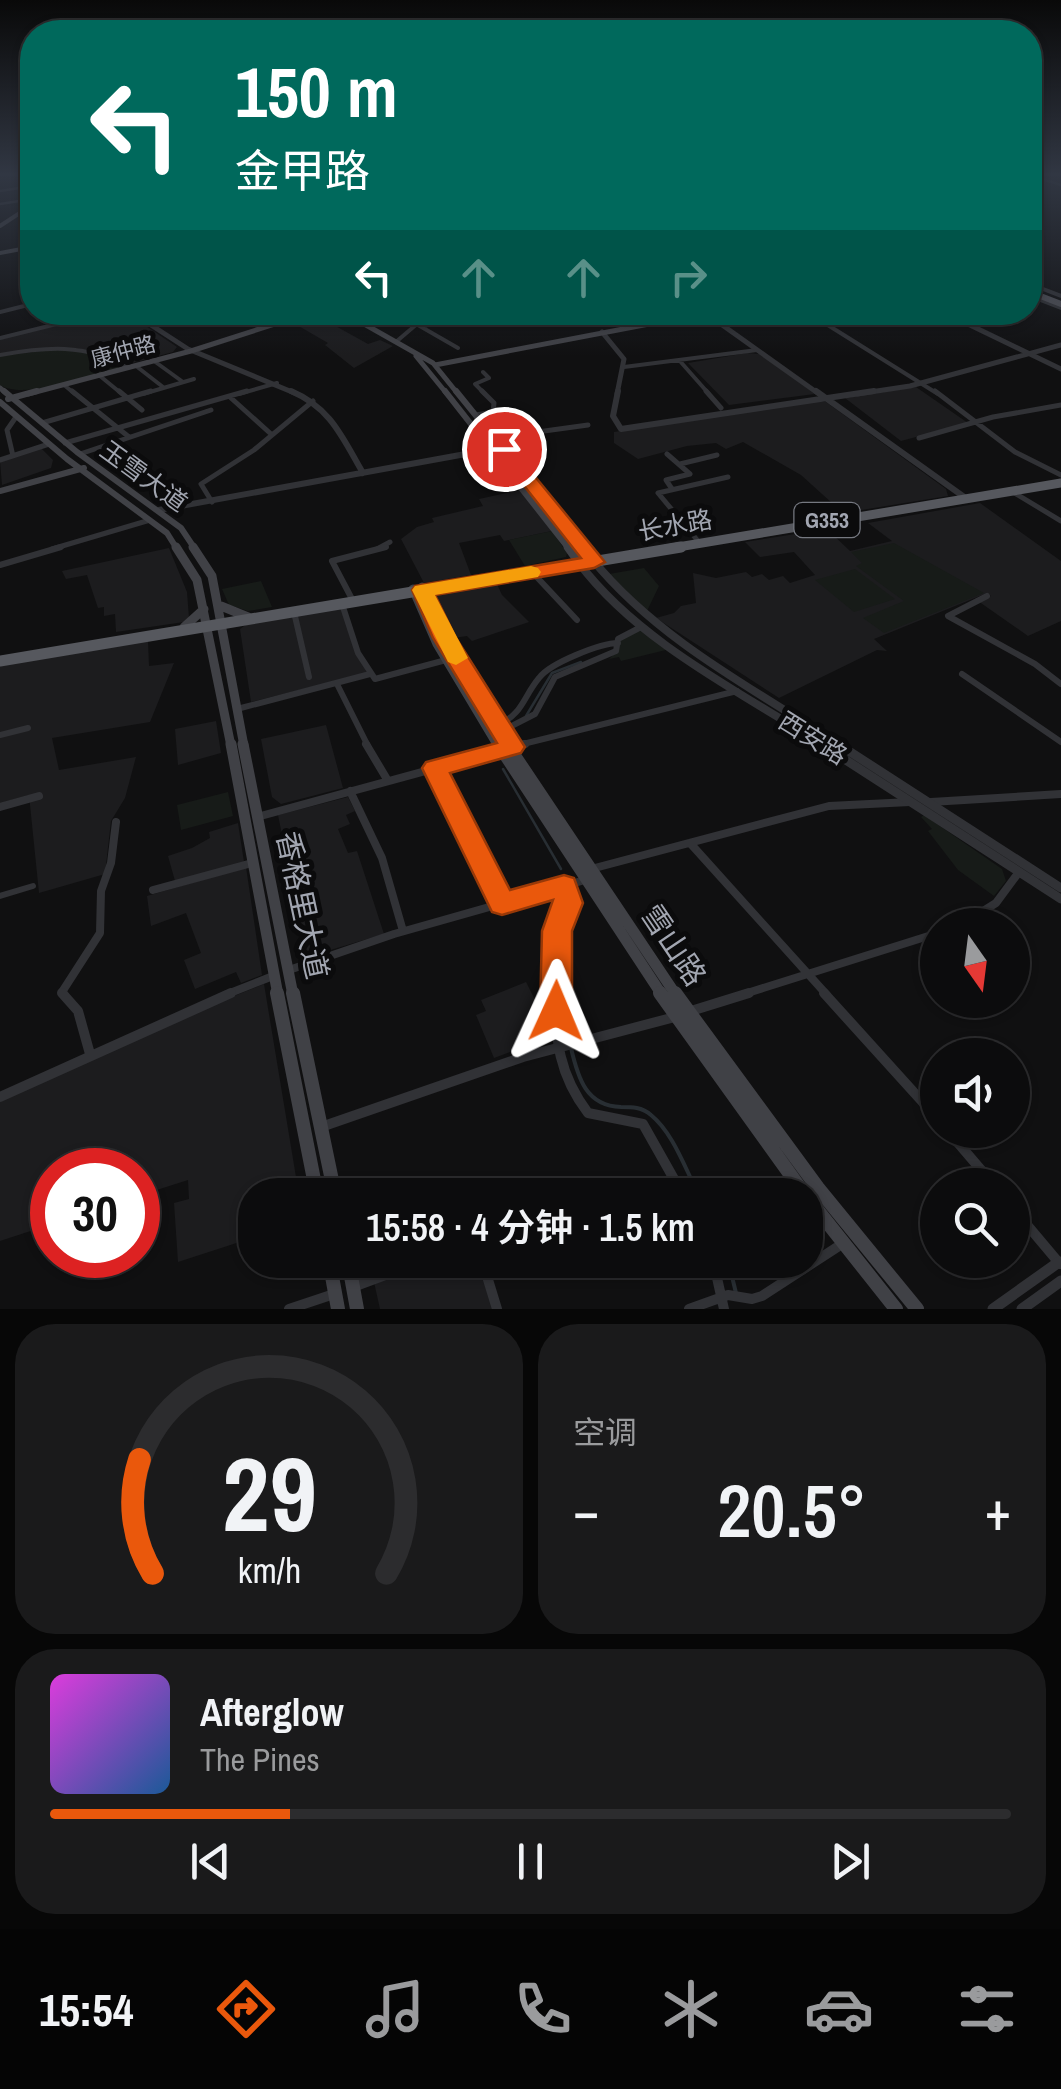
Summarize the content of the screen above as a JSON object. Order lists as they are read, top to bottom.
{
  "streets": {
    "highway": ["G353", "长水路"],
    "main road": [
      "康仲路",
      "玉雪大道",
      "香格里大道",
      "雪山路"
    ],
    "street": ["西安路"]
  },
  "crossings": [
    ["康仲路", "玉雪大道"],
    ["玉雪大道", "长水路"],
    ["玉雪大道", "香格里大道"],
    ["长水路", "西安路"],
    ["长水路", "香格里大道"],
    ["长水路", "雪山路"]
  ],
  "north": "bottom",
  "page": {
    "turn": ["150 m", "金甲路"],
    "limit": "30",
    "trip": "15:58 · 4 分钟 · 1.5 km",
    "tile": "空调",
    "heat": ["−", "20.5°", "+"],
    "song": ["Afterglow", "The Pines"],
    "tabs": "15:54",
    "gauge": ["29", "km/h"]
  }
}
